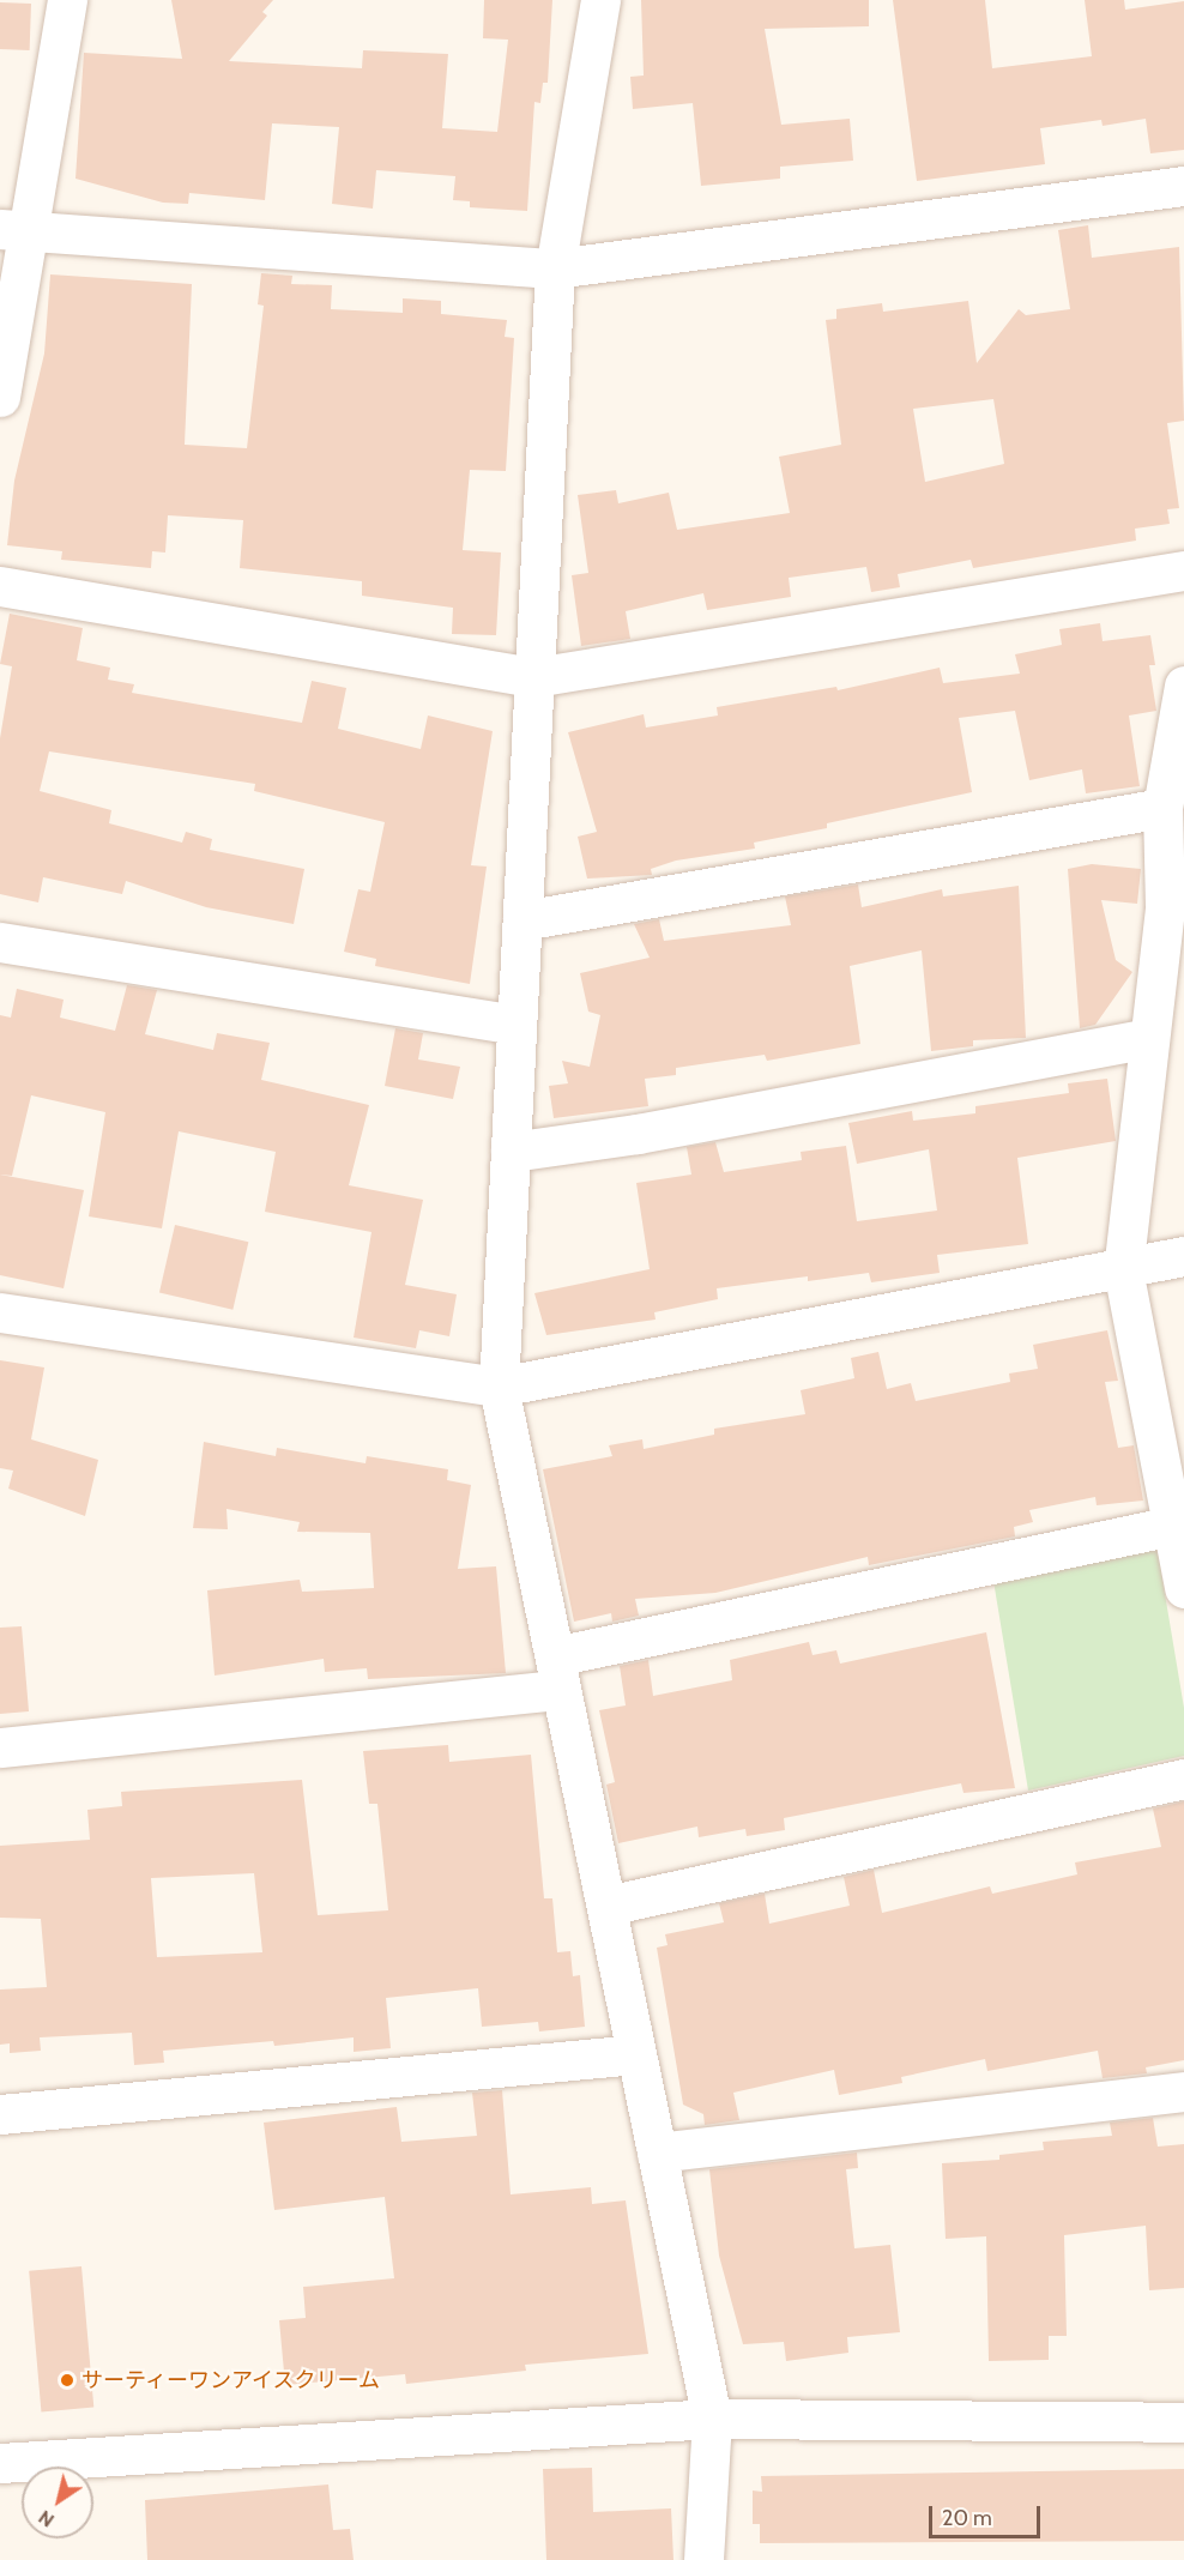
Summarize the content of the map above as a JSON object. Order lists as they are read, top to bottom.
{
  "places": ["サーティーワンアイスクリーム"],
  "scale_bar": "20 m",
  "north": "bottom left"
}
